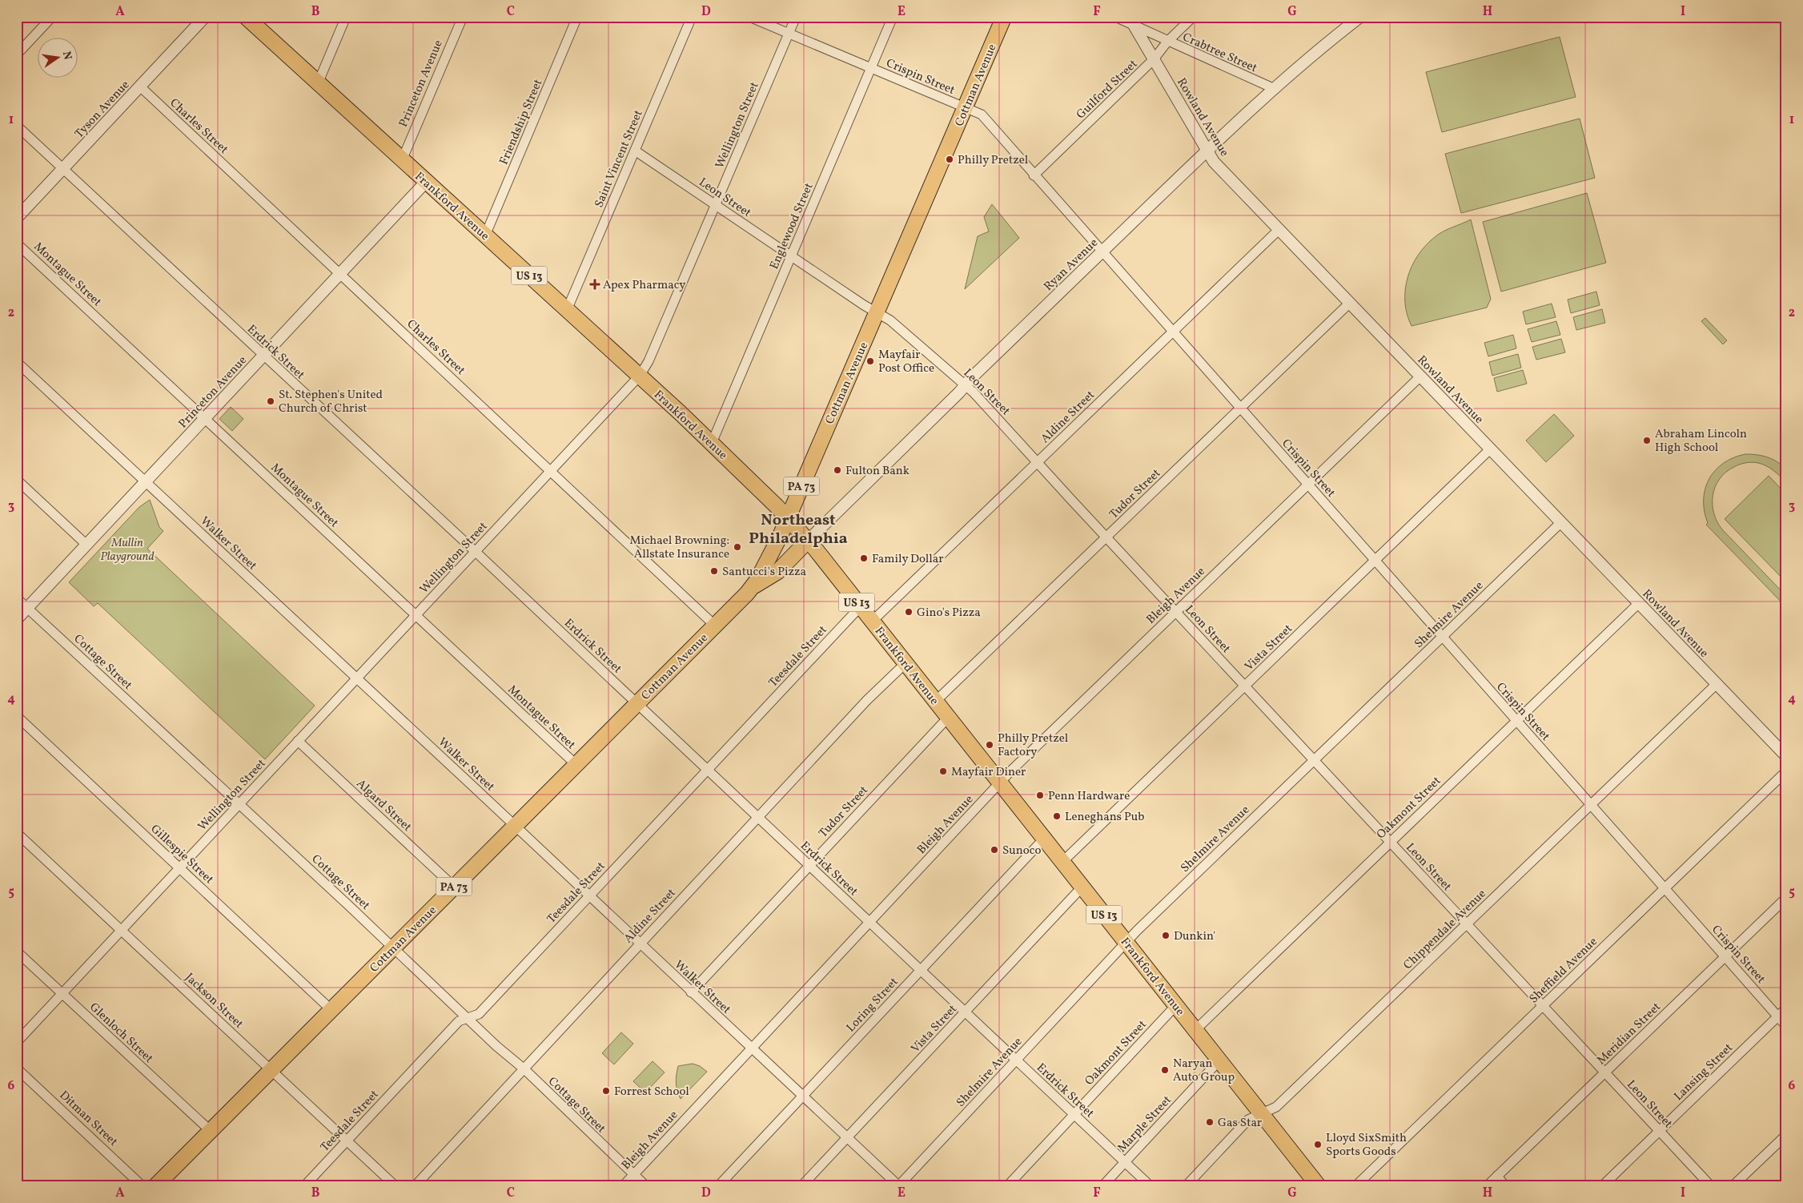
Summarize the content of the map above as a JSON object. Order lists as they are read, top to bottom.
{
  "streets": {
    "main road": [
      "Cottman Avenue",
      "Frankford Avenue",
      "US 13",
      "PA 73"
    ],
    "street": [
      "Crabtree Street",
      "Crispin Street",
      "Princeton Avenue",
      "Guilford Street",
      "Tyson Avenue",
      "Rowland Avenue",
      "Friendship Street",
      "Wellington Street",
      "Charles Street",
      "Saint Vincent Street",
      "Leon Street",
      "Englewood Street",
      "Ryan Avenue",
      "Montague Street",
      "Erdrick Street",
      "Aldine Street",
      "Tudor Street",
      "Walker Street",
      "Bleigh Avenue",
      "Shelmire Avenue",
      "Vista Street",
      "Teesdale Street",
      "Cottage Street",
      "Algard Street",
      "Oakmont Street",
      "Gillespie Street",
      "Chippendale Avenue",
      "Sheffield Avenue",
      "Jackson Street",
      "Loring Street",
      "Glenloch Street",
      "Meridian Street",
      "Lansing Street",
      "Ditman Street",
      "Marple Street"
    ]
  },
  "crossings": [
    ["Crabtree Street", "Guilford Street"],
    ["Crabtree Street", "Rowland Avenue"],
    ["Crabtree Street", "Ryan Avenue"],
    ["Crispin Street", "Cottman Avenue"],
    ["Crispin Street", "Guilford Street"],
    ["Crispin Street", "Wellington Street"],
    ["Crispin Street", "Englewood Street"],
    ["Crispin Street", "Ryan Avenue"],
    ["Crispin Street", "Aldine Street"],
    ["Crispin Street", "Tudor Street"],
    ["Crispin Street", "Bleigh Avenue"],
    ["Crispin Street", "Shelmire Avenue"],
    ["Crispin Street", "Vista Street"],
    ["Crispin Street", "Oakmont Street"],
    ["Crispin Street", "Chippendale Avenue"],
    ["Crispin Street", "Sheffield Avenue"],
    ["Crispin Street", "Meridian Street"],
    ["Crispin Street", "Lansing Street"],
    ["Princeton Avenue", "Charles Street"],
    ["Princeton Avenue", "Frankford Avenue"],
    ["Princeton Avenue", "Montague Street"],
    ["Princeton Avenue", "Erdrick Street"],
    ["Princeton Avenue", "Walker Street"],
    ["Princeton Avenue", "Cottage Street"],
    ["Cottman Avenue", "Charles Street"],
    ["Cottman Avenue", "Leon Street"],
    ["Cottman Avenue", "Frankford Avenue"],
    ["Cottman Avenue", "Montague Street"],
    ["Cottman Avenue", "Erdrick Street"],
    ["Cottman Avenue", "Walker Street"],
    ["Cottman Avenue", "Cottage Street"],
    ["Cottman Avenue", "Algard Street"],
    ["Cottman Avenue", "Gillespie Street"],
    ["Cottman Avenue", "Jackson Street"],
    ["Cottman Avenue", "Glenloch Street"],
    ["Guilford Street", "Rowland Avenue"],
    ["Tyson Avenue", "Charles Street"],
    ["Tyson Avenue", "Erdrick Street"],
    ["Rowland Avenue", "Ryan Avenue"],
    ["Rowland Avenue", "Aldine Street"],
    ["Rowland Avenue", "Tudor Street"],
    ["Rowland Avenue", "Bleigh Avenue"],
    ["Rowland Avenue", "Shelmire Avenue"],
    ["Rowland Avenue", "Vista Street"],
    ["Rowland Avenue", "Oakmont Street"],
    ["Rowland Avenue", "Chippendale Avenue"],
    ["Friendship Street", "Frankford Avenue"],
    ["Wellington Street", "Charles Street"],
    ["Wellington Street", "Leon Street"],
    ["Wellington Street", "Frankford Avenue"],
    ["Wellington Street", "Montague Street"],
    ["Wellington Street", "Erdrick Street"],
    ["Wellington Street", "Walker Street"],
    ["Wellington Street", "Cottage Street"],
    ["Wellington Street", "Algard Street"],
    ["Wellington Street", "Gillespie Street"],
    ["Wellington Street", "Jackson Street"],
    ["Wellington Street", "Glenloch Street"],
    ["Saint Vincent Street", "Leon Street"],
    ["Saint Vincent Street", "Frankford Avenue"],
    ["Leon Street", "Englewood Street"],
    ["Leon Street", "Ryan Avenue"],
    ["Leon Street", "Aldine Street"],
    ["Leon Street", "Tudor Street"],
    ["Leon Street", "Bleigh Avenue"],
    ["Leon Street", "Shelmire Avenue"],
    ["Leon Street", "Vista Street"],
    ["Leon Street", "Oakmont Street"],
    ["Leon Street", "Chippendale Avenue"],
    ["Leon Street", "Sheffield Avenue"],
    ["Leon Street", "Meridian Street"],
    ["Leon Street", "Lansing Street"],
    ["Frankford Avenue", "Englewood Street"],
    ["Frankford Avenue", "Ryan Avenue"],
    ["Frankford Avenue", "Aldine Street"],
    ["Frankford Avenue", "Tudor Street"],
    ["Frankford Avenue", "Bleigh Avenue"],
    ["Frankford Avenue", "Shelmire Avenue"],
    ["Frankford Avenue", "Vista Street"],
    ["Frankford Avenue", "Teesdale Street"],
    ["Frankford Avenue", "Oakmont Street"],
    ["Frankford Avenue", "Chippendale Avenue"],
    ["Frankford Avenue", "Loring Street"],
    ["Frankford Avenue", "Marple Street"],
    ["Erdrick Street", "Aldine Street"],
    ["Erdrick Street", "Tudor Street"],
    ["Erdrick Street", "Bleigh Avenue"],
    ["Erdrick Street", "Shelmire Avenue"],
    ["Erdrick Street", "Vista Street"],
    ["Erdrick Street", "Teesdale Street"],
    ["Erdrick Street", "Oakmont Street"],
    ["Erdrick Street", "Loring Street"],
    ["Erdrick Street", "Marple Street"],
    ["Aldine Street", "Walker Street"],
    ["Aldine Street", "Cottage Street"],
    ["Tudor Street", "Walker Street"],
    ["Walker Street", "Bleigh Avenue"],
    ["Walker Street", "Shelmire Avenue"],
    ["Walker Street", "Vista Street"],
    ["Walker Street", "Teesdale Street"],
    ["Walker Street", "Loring Street"],
    ["Bleigh Avenue", "Cottage Street"],
    ["Teesdale Street", "Cottage Street"],
    ["Teesdale Street", "Jackson Street"]
  ],
  "districts": ["Northeast Philadelphia"],
  "parks": ["Mullin Playground"],
  "places": {
    "other": [
      "Philly Pretzel",
      "Mayfair Post Office",
      "St. Stephen's United Church of Christ",
      "Abraham Lincoln High School",
      "Fulton Bank",
      "Michael Browning: Allstate Insurance",
      "Family Dollar",
      "Santucci's Pizza",
      "Gino's Pizza",
      "Philly Pretzel Factory",
      "Mayfair Diner",
      "Penn Hardware",
      "Leneghans Pub",
      "Sunoco",
      "Dunkin'",
      "Naryan Auto Group",
      "Forrest School",
      "Gas Star",
      "Lloyd SixSmith Sports Goods"
    ],
    "health": ["Apex Pharmacy"]
  },
  "north": "right",
  "grid": {
    "columns": [
      "A",
      "B",
      "C",
      "D",
      "E",
      "F",
      "G",
      "H",
      "I"
    ],
    "rows": [
      "1",
      "2",
      "3",
      "4",
      "5",
      "6"
    ]
  }
}
